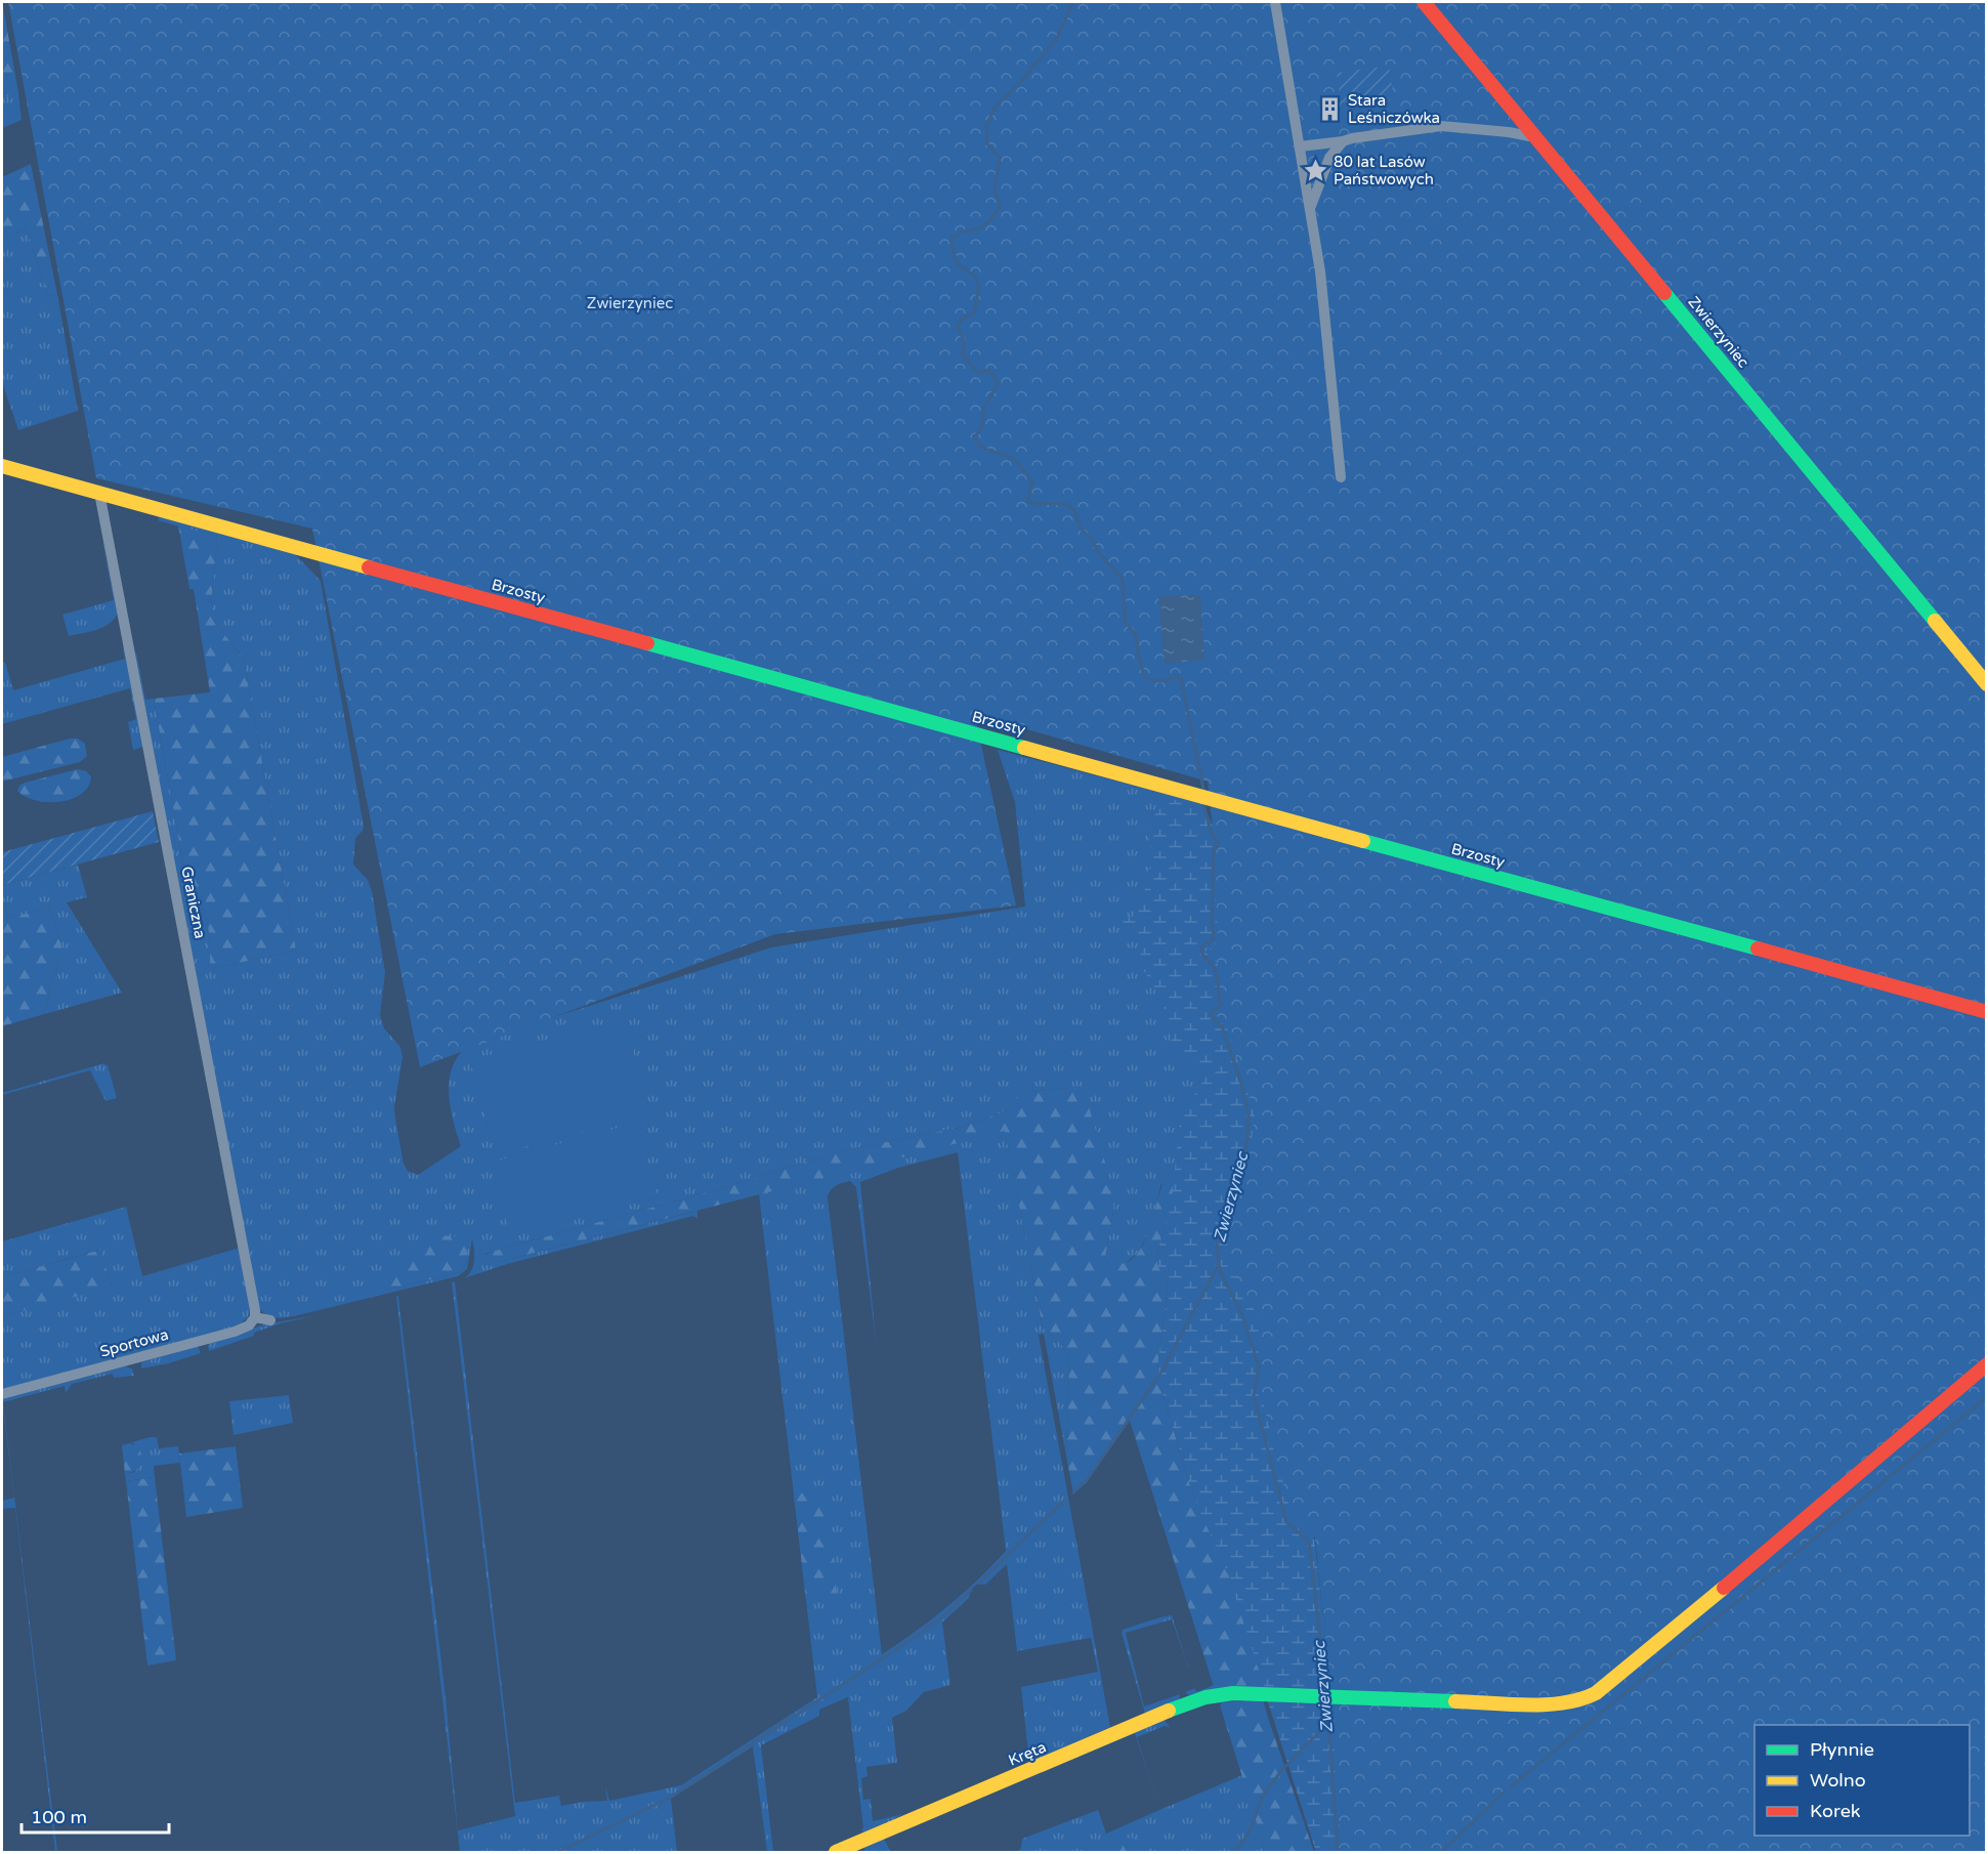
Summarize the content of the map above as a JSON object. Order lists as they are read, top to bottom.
{
  "streets": {
    "street": [
      "Zwierzyniec",
      "Brzosty",
      "Graniczna",
      "Sportowa",
      "Kręta"
    ]
  },
  "crossings": [
    ["Brzosty", "Graniczna"],
    ["Graniczna", "Sportowa"]
  ],
  "water": ["Zwierzyniec"],
  "parks": ["Zwierzyniec"],
  "places": {
    "building": ["Stara Leśniczówka"],
    "place": ["80 lat Lasów Państwowych"]
  },
  "legend": ["Płynnie", "Wolno", "Korek"],
  "scale_bar": "100 m"
}
